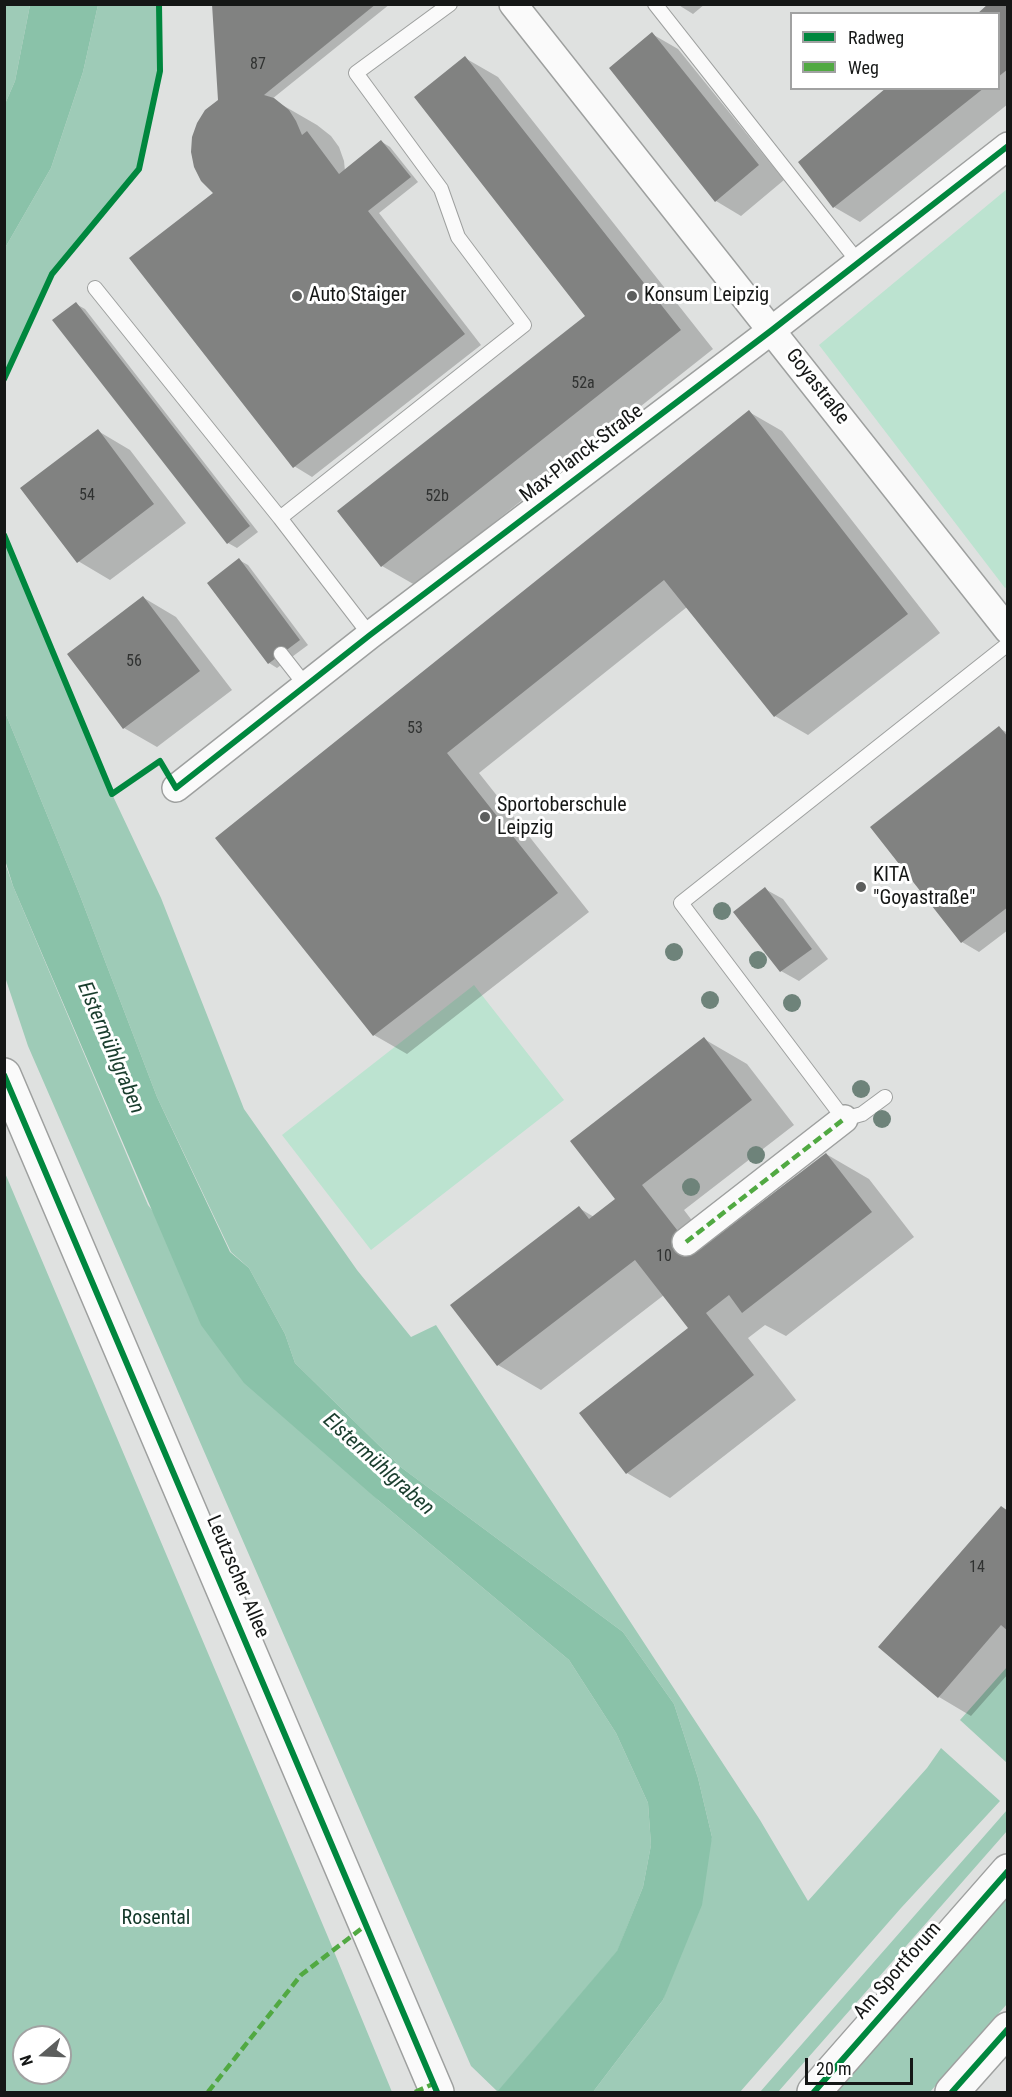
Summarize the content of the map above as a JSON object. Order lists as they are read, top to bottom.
{
  "streets": {
    "main road": ["Leutzscher Allee", "Am Sportforum"],
    "street": ["Goyastraße", "Max-Planck-Straße"]
  },
  "crossings": [
    ["Goyastraße", "Max-Planck-Straße"]
  ],
  "water": ["Elstermühlgraben"],
  "parks": ["Rosental"],
  "places": [
    "Auto Staiger",
    "Konsum Leipzig",
    "Sportoberschule Leipzig",
    "KITA \"Goyastraße\""
  ],
  "house_numbers": [
    "87",
    "52a",
    "54",
    "52b",
    "56",
    "53",
    "10",
    "14"
  ],
  "legend": ["Radweg", "Weg"],
  "scale_bar": "20 m",
  "north": "left"
}
